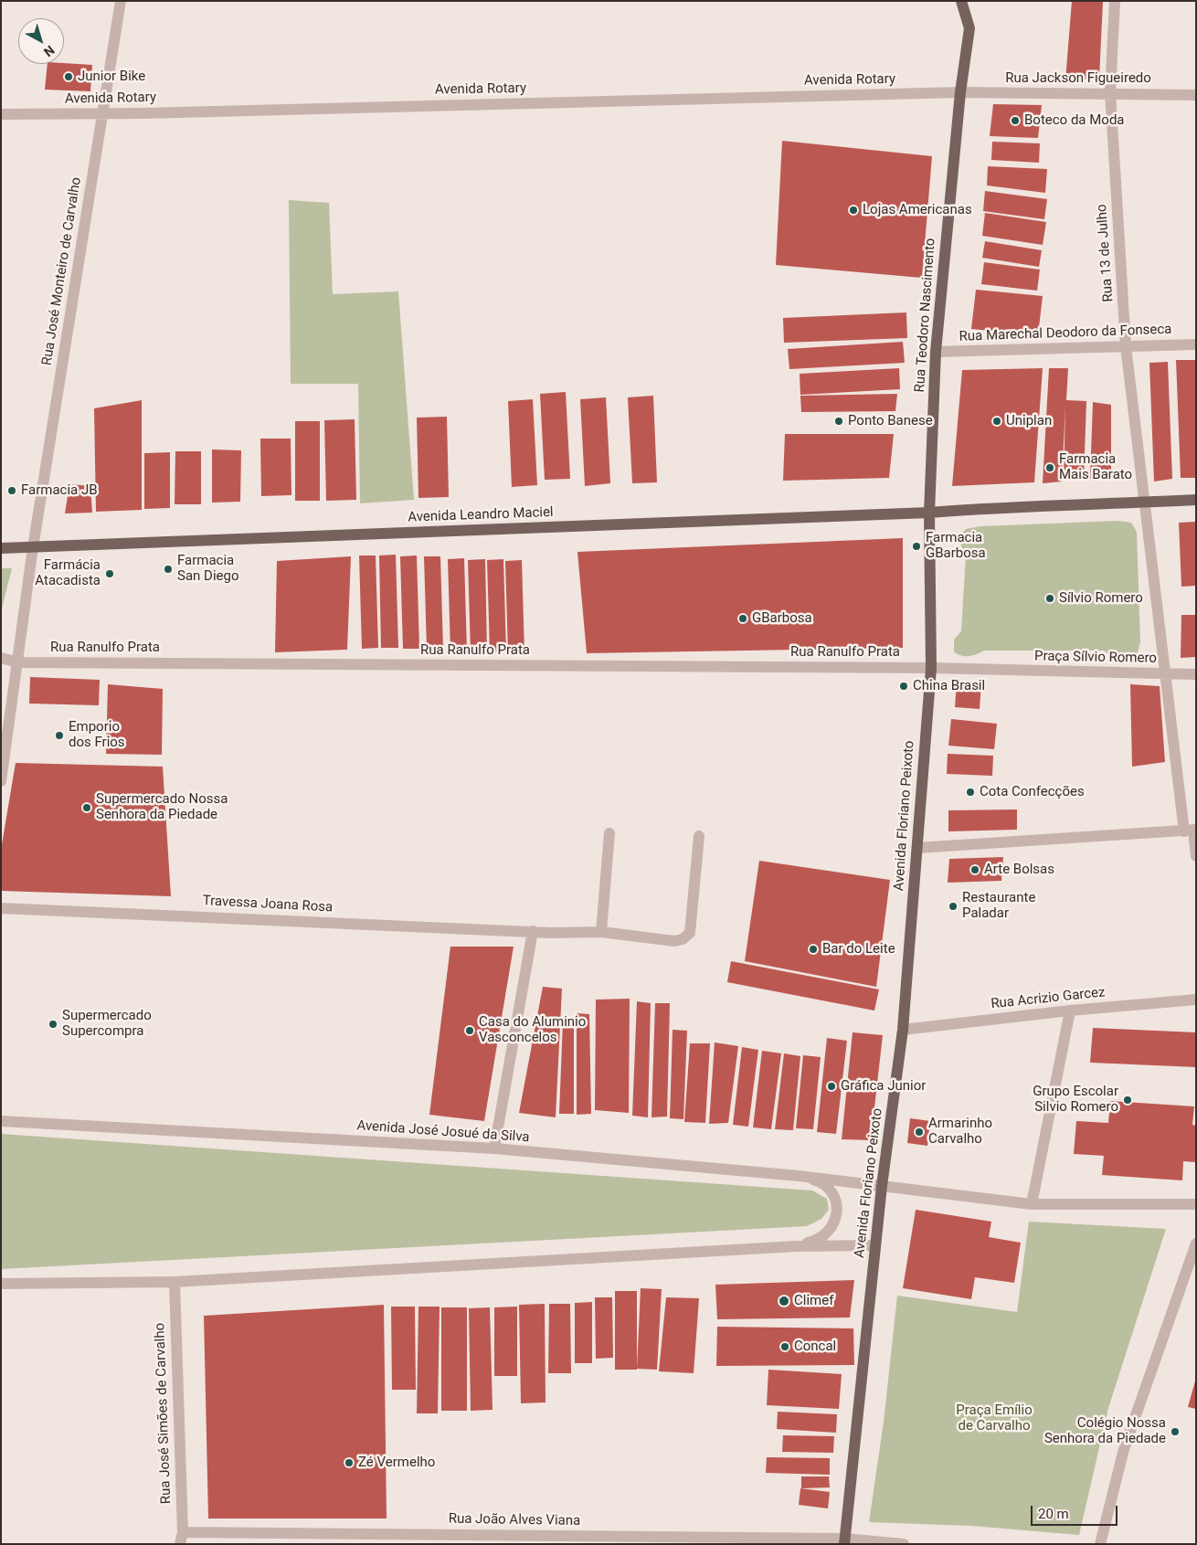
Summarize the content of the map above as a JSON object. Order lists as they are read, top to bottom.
{
  "streets": {
    "main road": ["Rua Teodoro Nascimento", "Avenida Leandro Maciel", "Avenida Floriano Peixoto"],
    "street": [
      "Rua Jackson Figueiredo",
      "Avenida Rotary",
      "Rua 13 de Julho",
      "Rua José Monteiro de Carvalho",
      "Rua Marechal Deodoro da Fonseca",
      "Rua Ranulfo Prata",
      "Praça Sílvio Romero",
      "Travessa Joana Rosa",
      "Rua Acrizio Garcez",
      "Avenida José Josué da Silva",
      "Rua José Simões de Carvalho",
      "Rua João Alves Viana"
    ]
  },
  "crossings": [
    ["Rua Jackson Figueiredo", "Avenida Rotary"],
    ["Rua Jackson Figueiredo", "Rua 13 de Julho"],
    ["Rua Jackson Figueiredo", "Rua Teodoro Nascimento"],
    ["Avenida Rotary", "Rua José Monteiro de Carvalho"],
    ["Avenida Rotary", "Rua Teodoro Nascimento"],
    ["Rua 13 de Julho", "Rua Marechal Deodoro da Fonseca"],
    ["Rua 13 de Julho", "Praça Sílvio Romero"],
    ["Rua José Monteiro de Carvalho", "Avenida Leandro Maciel"],
    ["Rua José Monteiro de Carvalho", "Rua Ranulfo Prata"],
    ["Rua Teodoro Nascimento", "Rua Marechal Deodoro da Fonseca"],
    ["Rua Teodoro Nascimento", "Avenida Leandro Maciel"],
    ["Rua Ranulfo Prata", "Praça Sílvio Romero"],
    ["Rua Ranulfo Prata", "Avenida Floriano Peixoto"],
    ["Praça Sílvio Romero", "Avenida Floriano Peixoto"],
    ["Avenida Floriano Peixoto", "Rua Acrizio Garcez"],
    ["Avenida Floriano Peixoto", "Avenida José Josué da Silva"],
    ["Avenida Floriano Peixoto", "Rua João Alves Viana"],
    ["Rua José Simões de Carvalho", "Rua João Alves Viana"]
  ],
  "parks": ["Praça Emílio de Carvalho"],
  "places": [
    "Junior Bike",
    "Boteco da Moda",
    "Lojas Americanas",
    "Ponto Banese",
    "Uniplan",
    "Farmacia Mais Barato",
    "Farmacia JB",
    "Farmacia GBarbosa",
    "Farmacia San Diego",
    "Farmácia Atacadista",
    "Sílvio Romero",
    "GBarbosa",
    "China Brasil",
    "Emporio dos Frios",
    "Cota Confecções",
    "Supermercado Nossa Senhora da Piedade",
    "Arte Bolsas",
    "Restaurante Paladar",
    "Bar do Leite",
    "Supermercado Supercompra",
    "Casa do Aluminio Vasconcelos",
    "Gráfica Junior",
    "Grupo Escolar Silvio Romero",
    "Armarinho Carvalho",
    "Climef",
    "Concal",
    "Colégio Nossa Senhora da Piedade",
    "Zé Vermelho"
  ],
  "scale_bar": "20 m",
  "north": "bottom right"
}
